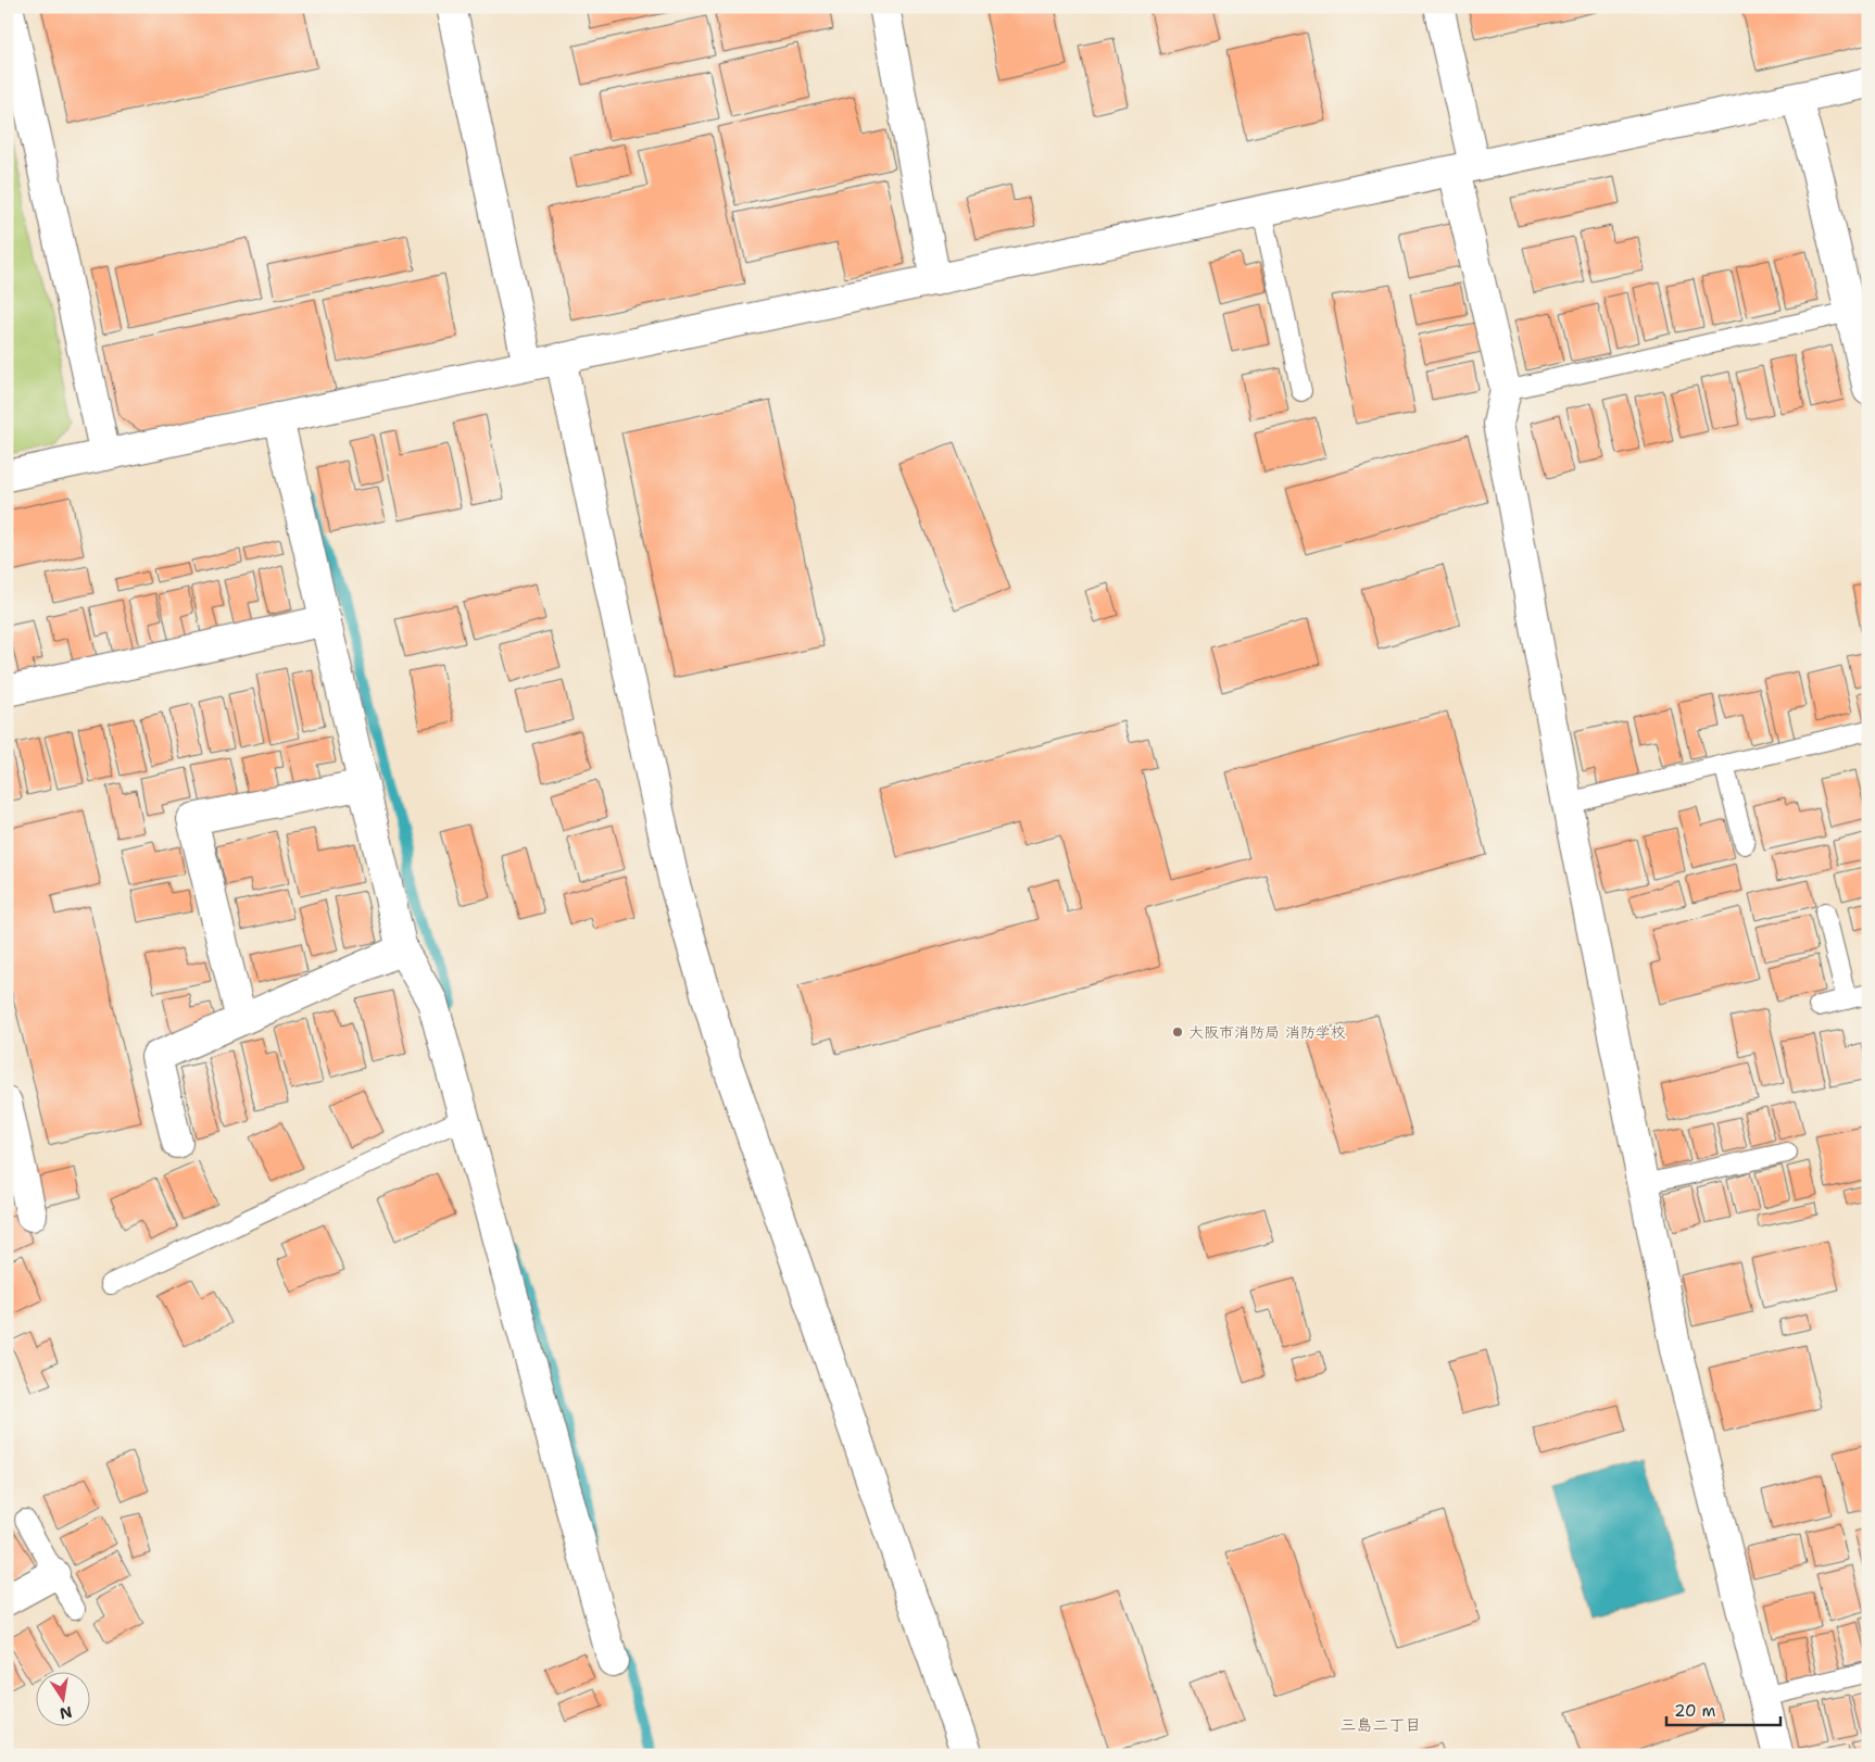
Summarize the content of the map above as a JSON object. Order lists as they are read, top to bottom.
{
  "districts": ["三島二丁目"],
  "places": ["大阪市消防局 消防学校"],
  "scale_bar": "20 m",
  "north": "bottom"
}
